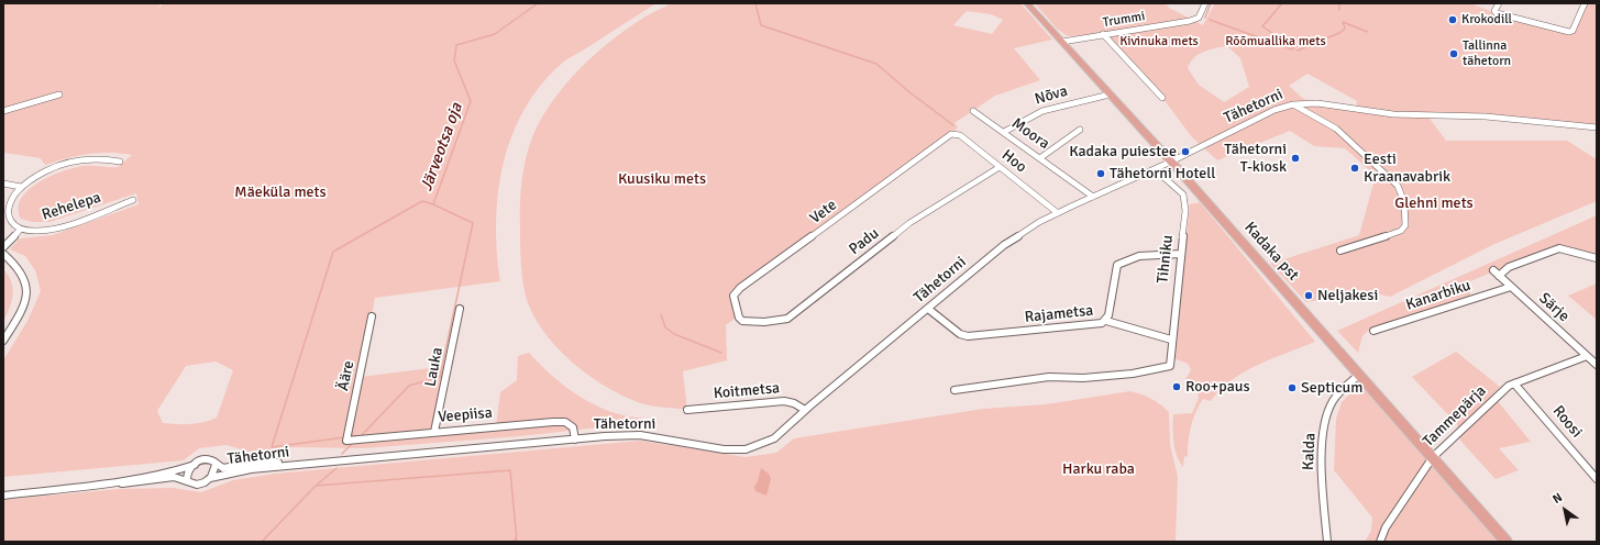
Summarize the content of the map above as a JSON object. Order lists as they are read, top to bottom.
{
  "streets": {
    "main road": ["Kadaka pst"],
    "street": [
      "Trummi",
      "Nõva",
      "Tähetorni",
      "Moora",
      "Hoo",
      "Rehelepa",
      "Vete",
      "Padu",
      "Tihniku",
      "Kanarbiku",
      "Särje",
      "Rajametsa",
      "Lauka",
      "Ääre",
      "Koitmetsa",
      "Veepiisa",
      "Tammepärja",
      "Roosi",
      "Kalda"
    ]
  },
  "crossings": [
    ["Trummi", "Kadaka pst"],
    ["Nõva", "Moora"],
    ["Nõva", "Kadaka pst"],
    ["Tähetorni", "Moora"],
    ["Tähetorni", "Hoo"],
    ["Tähetorni", "Kadaka pst"],
    ["Tähetorni", "Tihniku"],
    ["Tähetorni", "Rajametsa"],
    ["Tähetorni", "Koitmetsa"],
    ["Tähetorni", "Veepiisa"],
    ["Hoo", "Vete"],
    ["Hoo", "Padu"],
    ["Vete", "Padu"],
    ["Kadaka pst", "Tammepärja"],
    ["Kadaka pst", "Kalda"],
    ["Tihniku", "Rajametsa"],
    ["Kanarbiku", "Särje"],
    ["Särje", "Tammepärja"],
    ["Lauka", "Veepiisa"],
    ["Ääre", "Veepiisa"],
    ["Tammepärja", "Roosi"]
  ],
  "water": ["Järveotsa oja"],
  "parks": [
    "Kivinuka mets",
    "Rõõmuallika mets",
    "Kuusiku mets",
    "Mäeküla mets",
    "Glehni mets",
    "Harku raba"
  ],
  "places": [
    "Krokodill",
    "Tallinna tähetorn",
    "Kadaka puiestee",
    "Tähetorni T-kiosk",
    "Eesti Kraanavabrik",
    "Tähetorni Hotell",
    "Neljakesi",
    "Roo+paus",
    "Septicum"
  ],
  "north": "top left"
}
